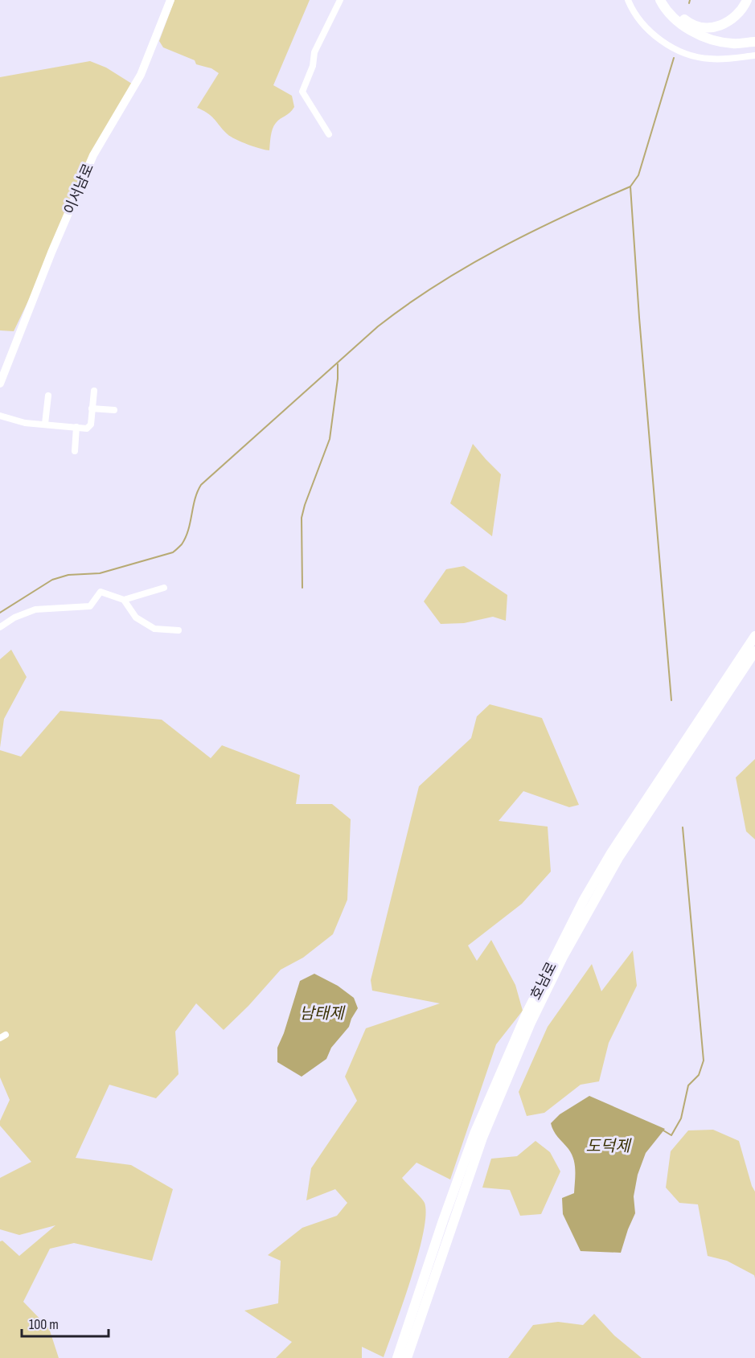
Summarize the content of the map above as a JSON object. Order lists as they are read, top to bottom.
{
  "streets": {
    "highway": ["호남로"],
    "main road": ["이서남로"]
  },
  "water": ["남태제", "도덕제"],
  "scale_bar": "100 m"
}
